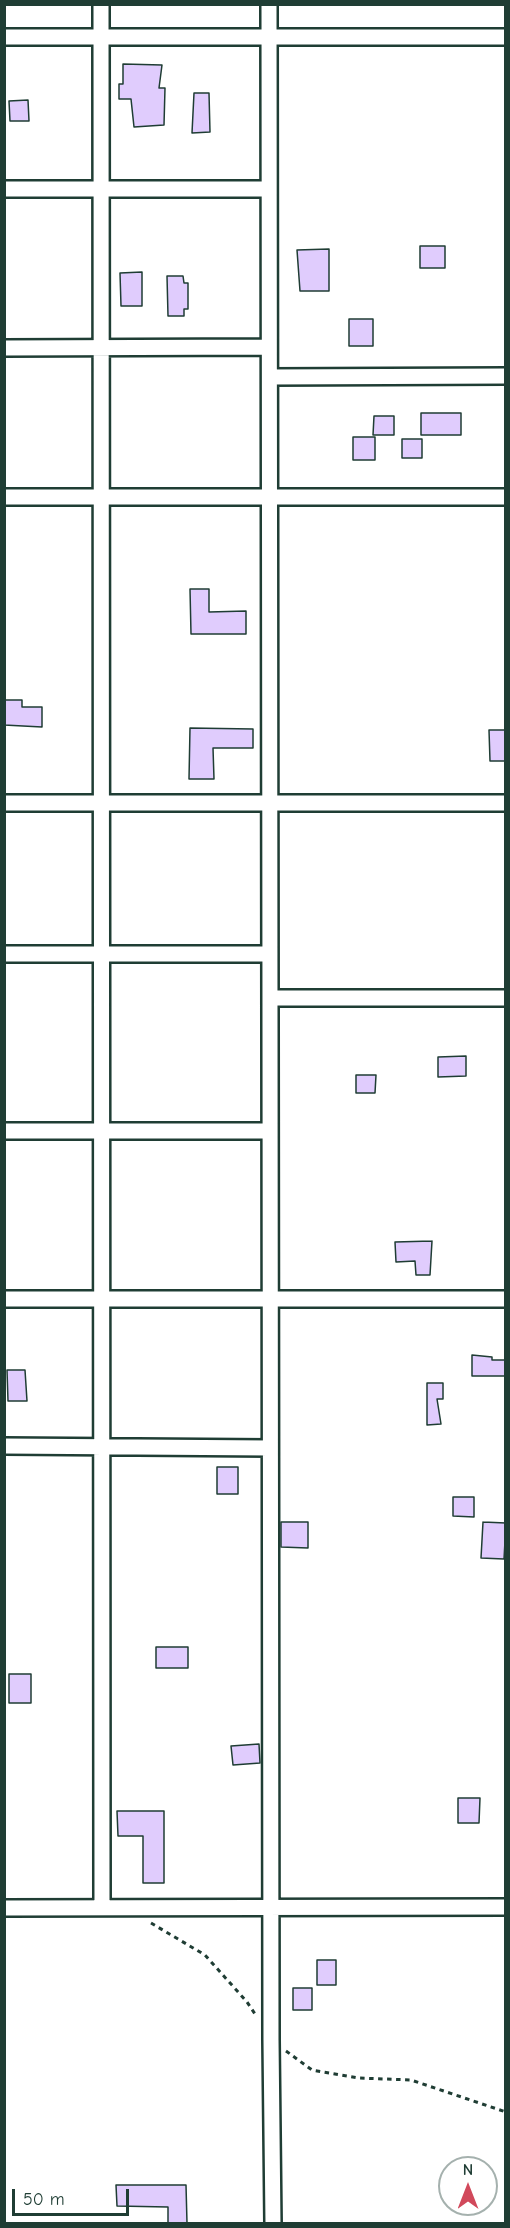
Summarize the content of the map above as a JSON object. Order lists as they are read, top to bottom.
{
  "scale_bar": "50 m",
  "north": "top"
}
